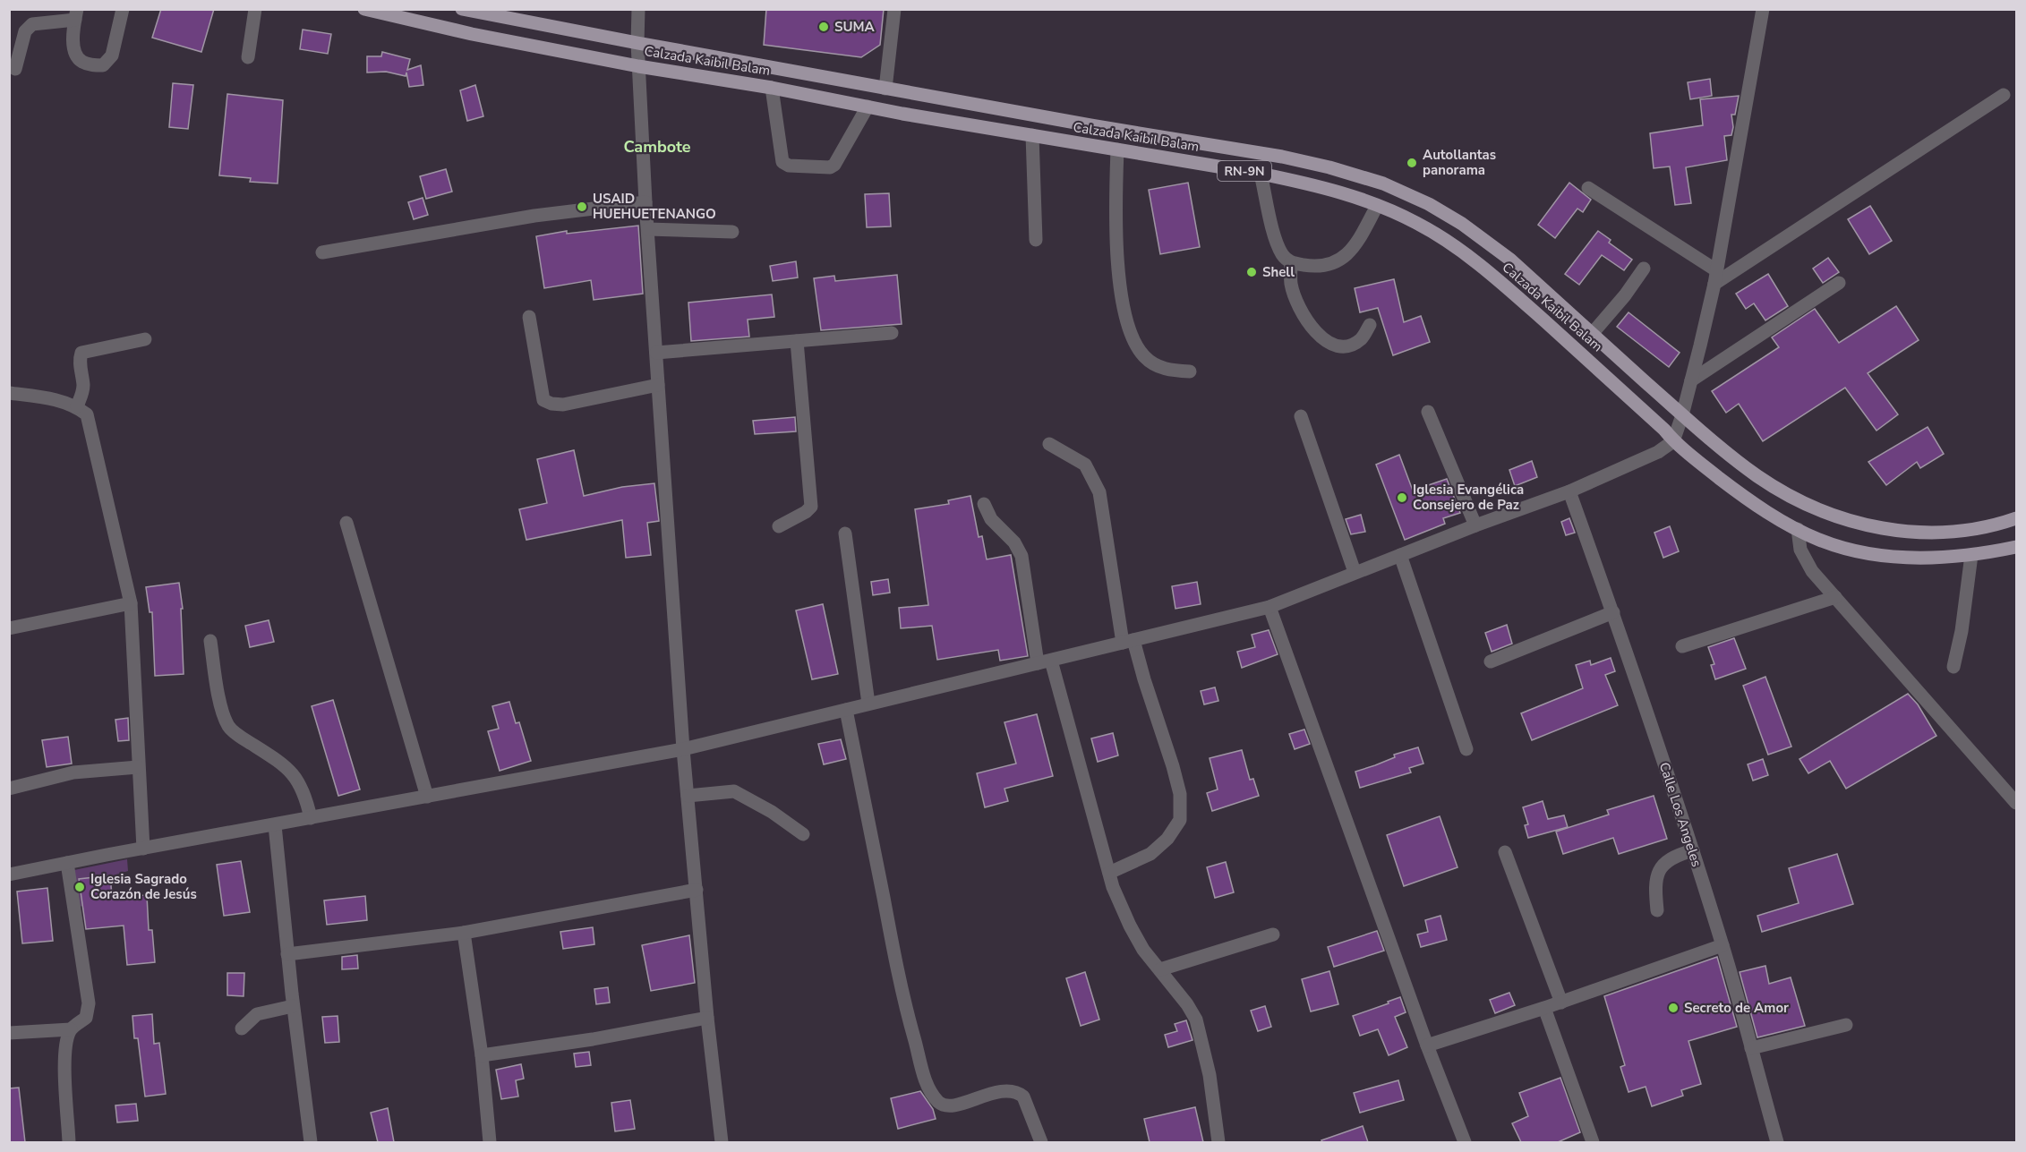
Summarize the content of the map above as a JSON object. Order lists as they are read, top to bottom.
{
  "streets": {
    "main road": ["Calzada Kaibil Balam", "RN-9N"],
    "street": ["Calle Los Angeles"]
  },
  "districts": ["Cambote"],
  "places": [
    "SUMA",
    "Autollantas panorama",
    "USAID HUEHUETENANGO",
    "Shell",
    "Iglesia Evangélica Consejero de Paz",
    "Iglesia Sagrado Corazón de Jesús",
    "Secreto de Amor"
  ]
}
